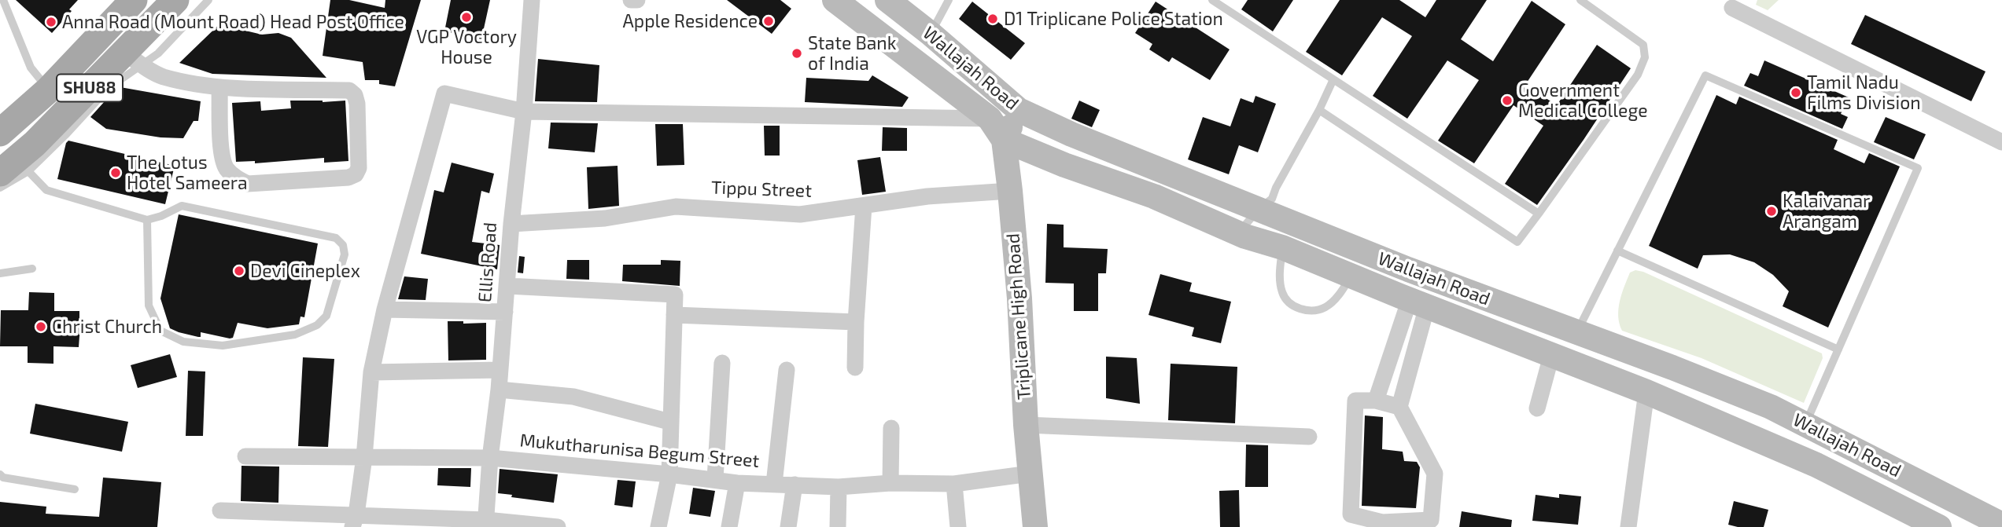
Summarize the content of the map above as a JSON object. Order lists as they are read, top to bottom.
{
  "streets": {
    "main road": ["Wallajah Road", "SHU88", "Triplicane High Road"],
    "street": ["Tippu Street", "Ellis Road", "Mukutharunisa Begum Street"]
  },
  "crossings": [
    ["Wallajah Road", "Triplicane High Road"],
    ["Tippu Street", "Ellis Road"],
    ["Tippu Street", "Triplicane High Road"],
    ["Ellis Road", "Mukutharunisa Begum Street"],
    ["Triplicane High Road", "Mukutharunisa Begum Street"]
  ],
  "places": [
    "VGP Voctory House",
    "D1 Triplicane Police Station",
    "Apple Residence",
    "Anna Road (Mount Road) Head Post Office",
    "State Bank of India",
    "Tamil Nadu Films Division",
    "Government Medical College",
    "The Lotus Hotel Sameera",
    "Kalaivanar Arangam",
    "Devi Cineplex",
    "Christ Church"
  ]
}
